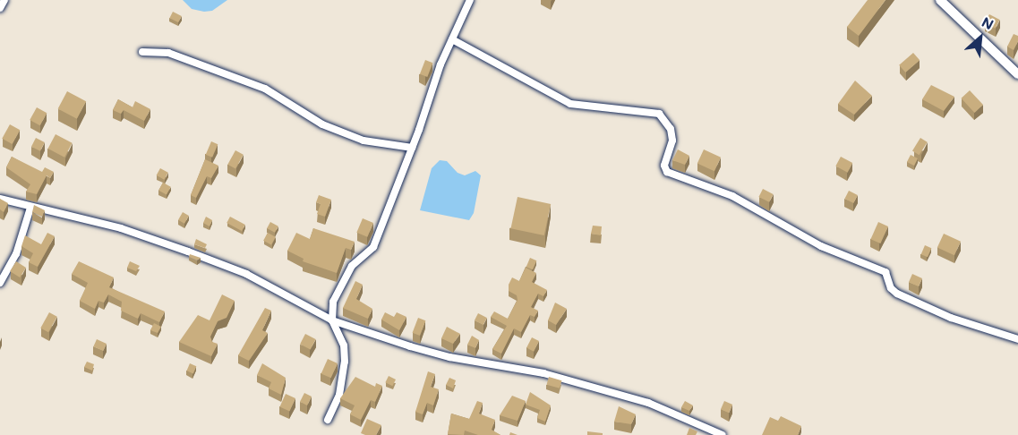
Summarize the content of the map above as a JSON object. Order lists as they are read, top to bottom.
{
  "north": "top right"
}
